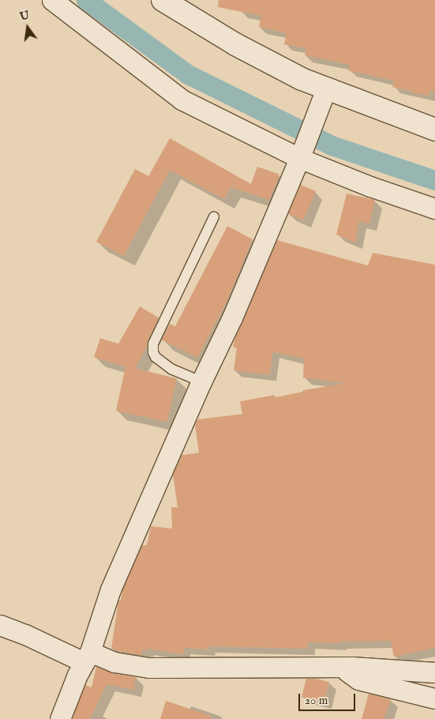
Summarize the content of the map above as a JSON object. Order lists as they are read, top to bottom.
{
  "scale_bar": "20 m",
  "north": "top"
}
